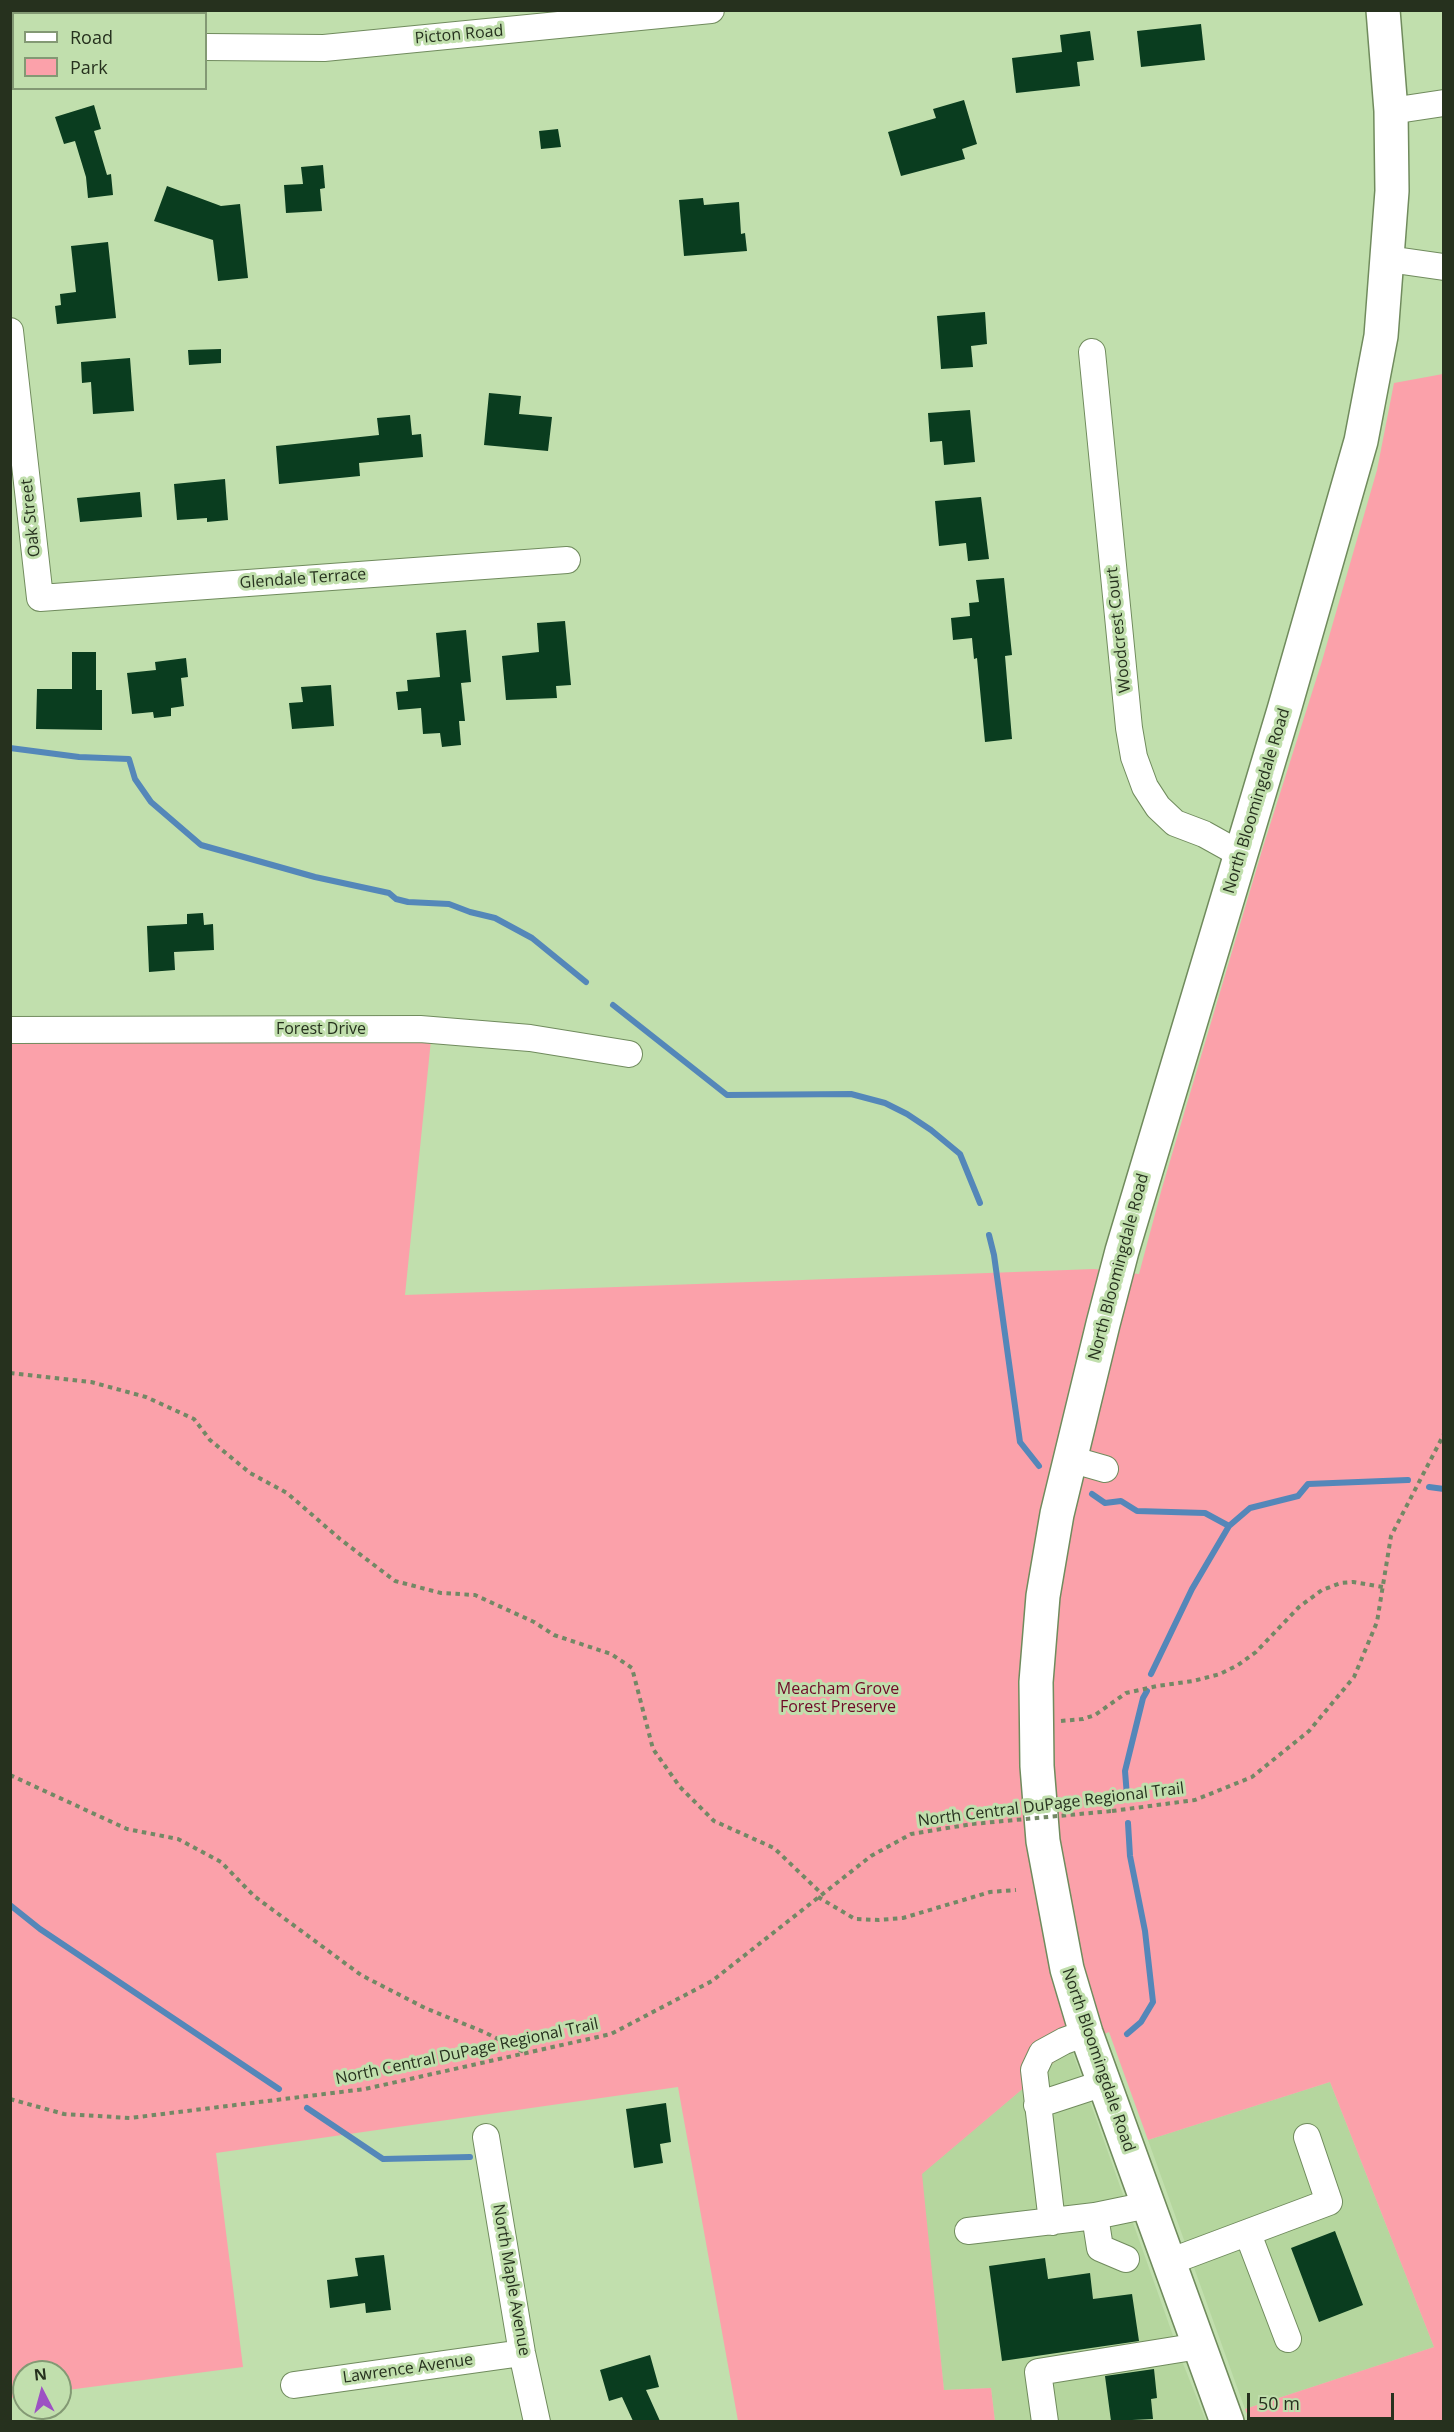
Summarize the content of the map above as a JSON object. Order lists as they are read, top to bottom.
{
  "streets": {
    "main road": ["North Bloomingdale Road"],
    "street": [
      "Picton Road",
      "Oak Street",
      "Glendale Terrace",
      "Woodcrest Court",
      "Forest Drive",
      "North Maple Avenue",
      "Lawrence Avenue"
    ],
    "path": ["North Central DuPage Regional Trail"]
  },
  "crossings": [
    ["Oak Street", "Glendale Terrace"],
    ["Woodcrest Court", "North Bloomingdale Road"],
    ["North Maple Avenue", "Lawrence Avenue"]
  ],
  "parks": ["Meacham Grove Forest Preserve"],
  "legend": ["Road", "Park"],
  "scale_bar": "50 m",
  "north": "top"
}
